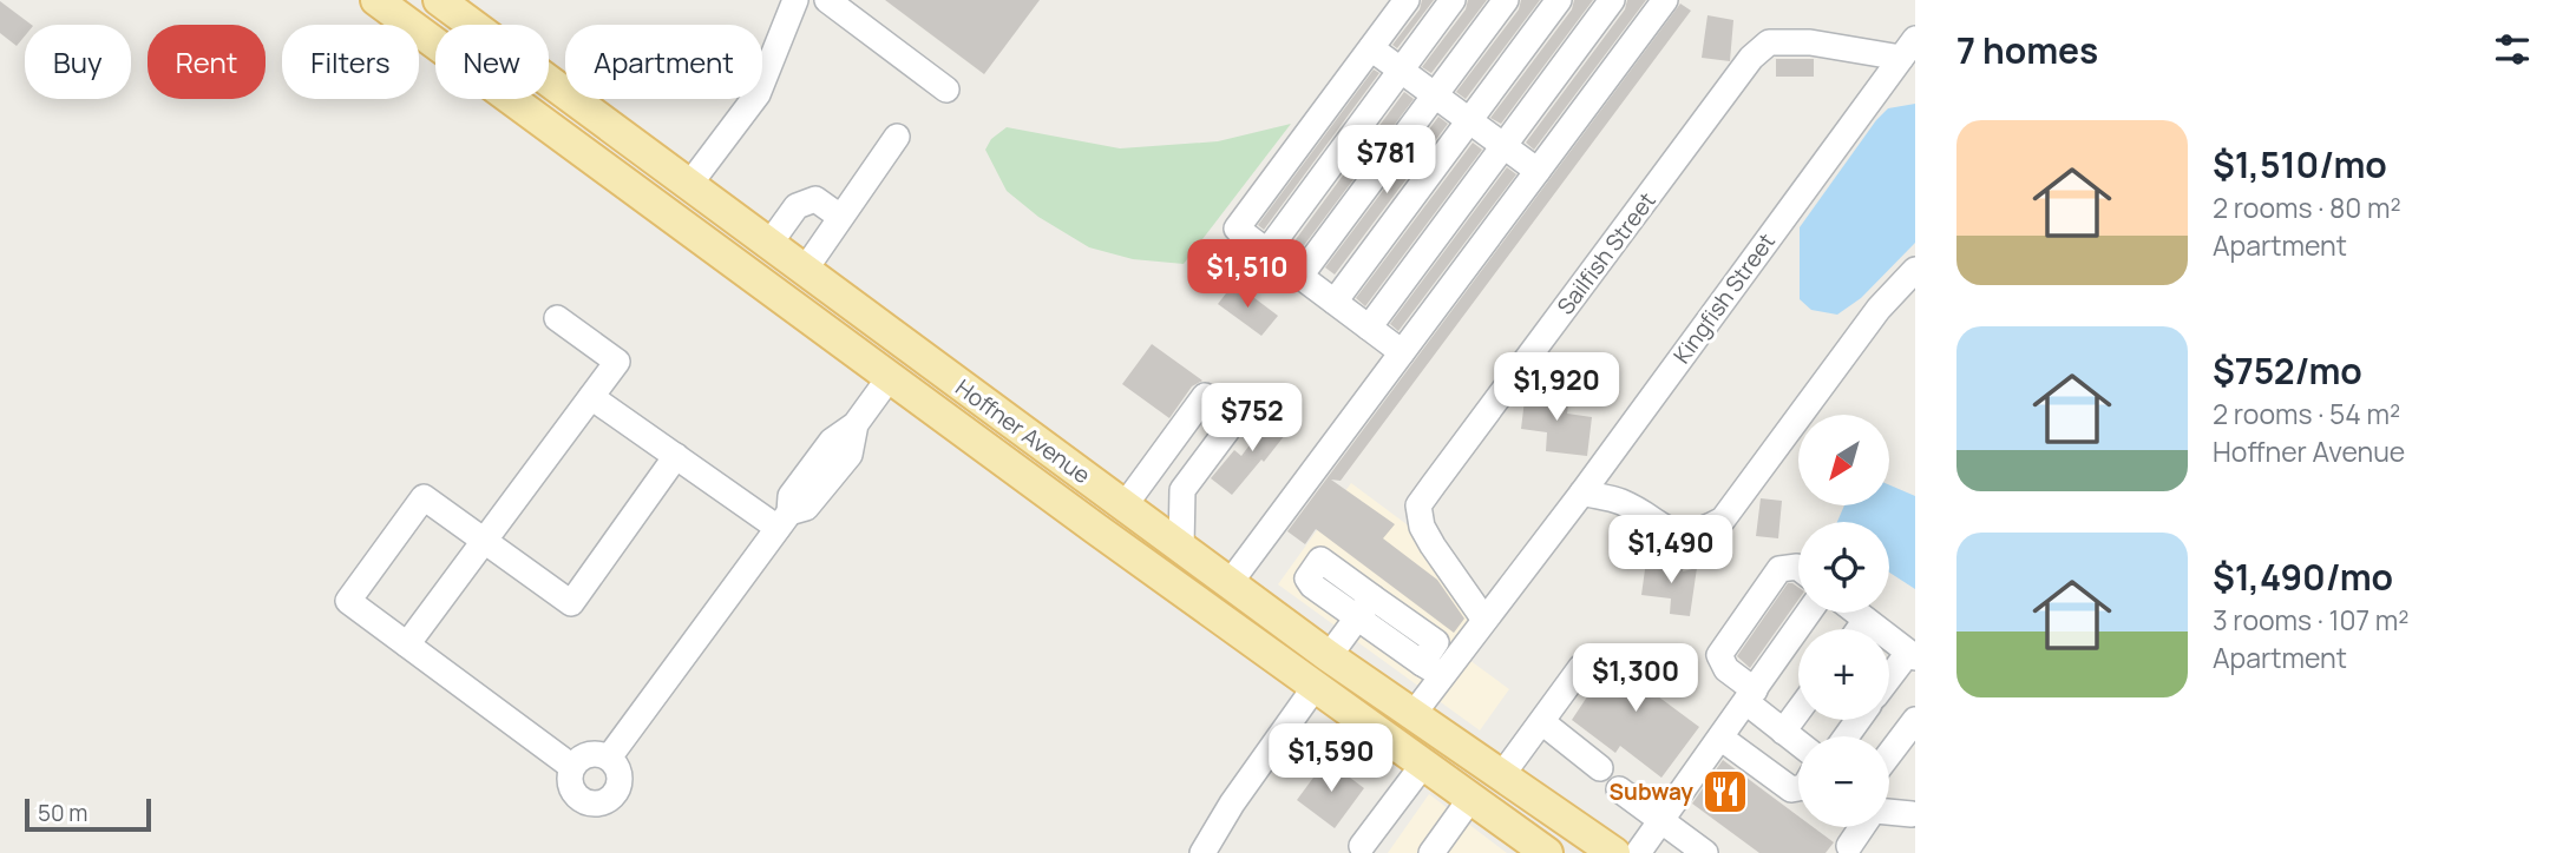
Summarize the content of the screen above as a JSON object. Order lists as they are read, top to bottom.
{
  "streets": {
    "main road": ["Hoffner Avenue"],
    "street": ["Sailfish Street", "Kingfish Street"]
  },
  "crossings": [
    ["Sailfish Street", "Kingfish Street"],
    ["Kingfish Street", "Hoffner Avenue"]
  ],
  "places": {
    "restaurant": ["Subway"]
  },
  "scale_bar": "50 m",
  "north": "bottom left",
  "page": {
    "heading": "7 homes",
    "chip": [
      "Buy",
      "Rent",
      "Filters",
      "New",
      "Apartment"
    ],
    "list": [
      {
        "name": "$1,510/mo",
        "note": "2 rooms · 80 m² · Apartment"
      },
      {
        "name": "$752/mo",
        "note": "2 rooms · 54 m² · Hoffner Avenue"
      },
      {
        "name": "$1,490/mo",
        "note": "3 rooms · 107 m² · Apartment"
      }
    ],
    "price": [
      "$781",
      "$1,510",
      "$1,920",
      "$752",
      "$1,490",
      "$1,300",
      "$1,590"
    ],
    "map_buttons": ["+", "−"],
    "scale": "50 m"
  }
}
